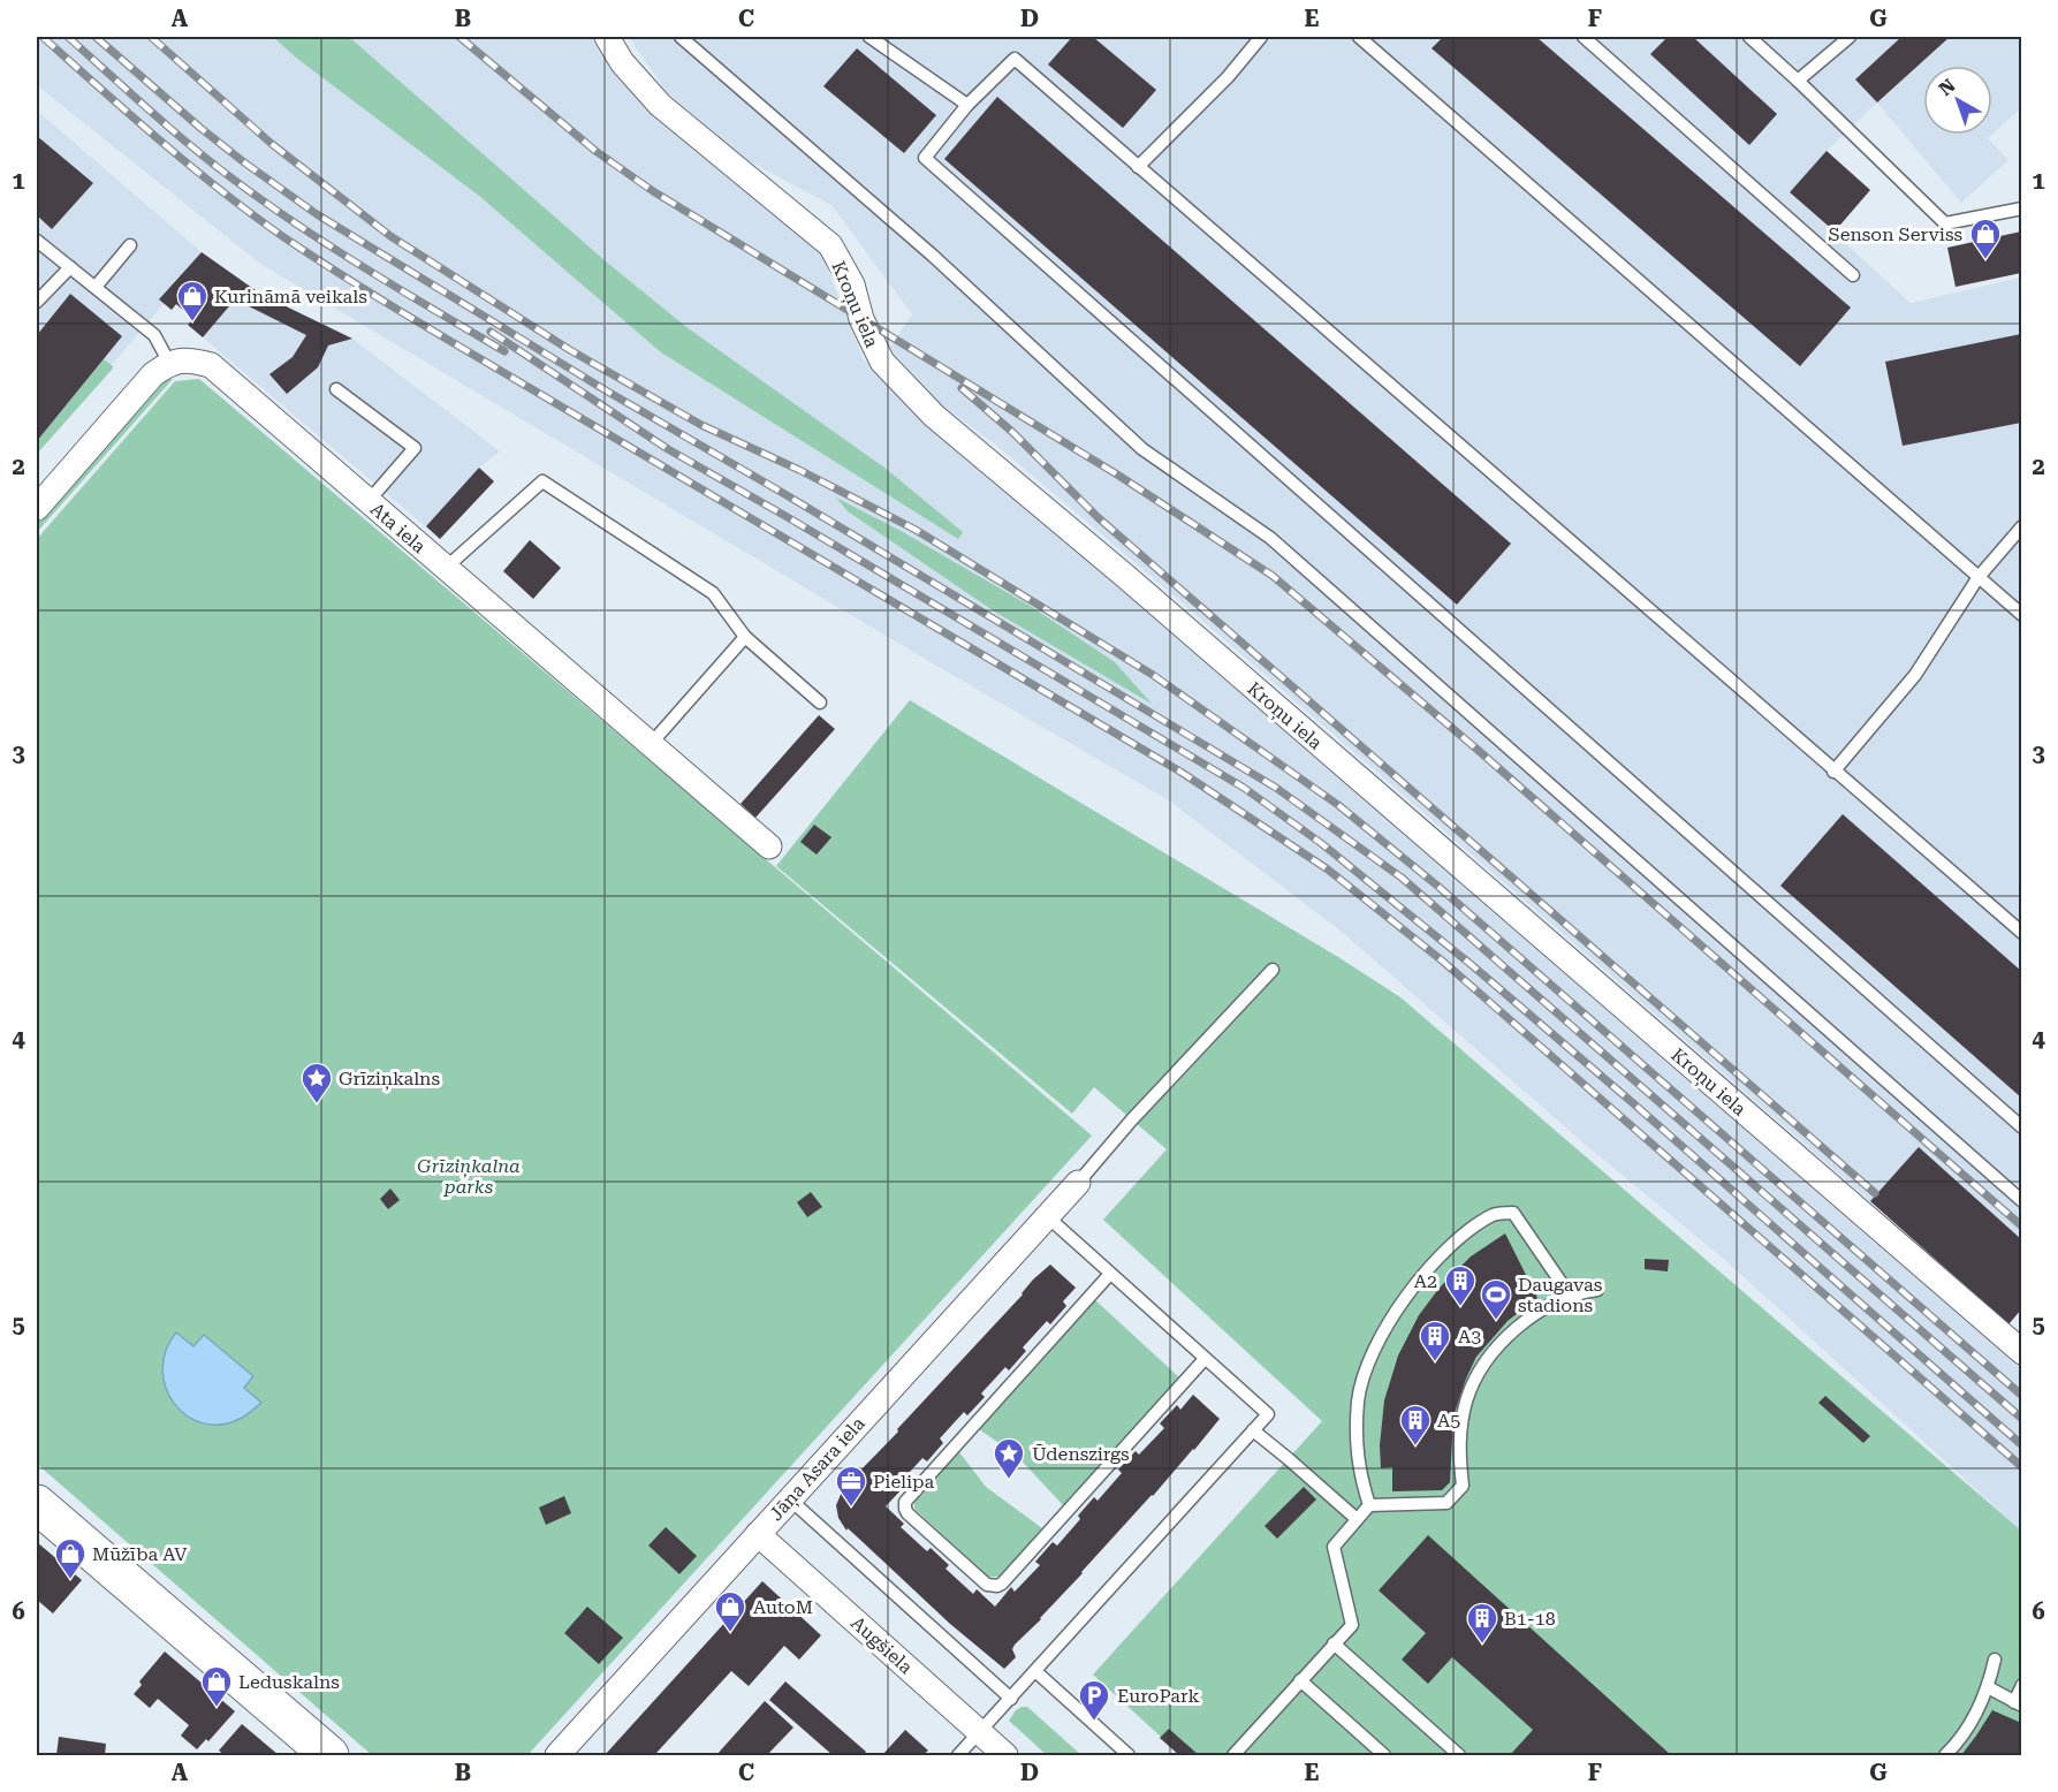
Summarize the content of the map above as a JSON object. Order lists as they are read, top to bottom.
{
  "streets": {
    "street": [
      "Kroņu iela",
      "Ata iela",
      "Jāņa Asara iela",
      "Augšiela"
    ]
  },
  "crossings": [
    ["Jāņa Asara iela", "Augšiela"]
  ],
  "parks": ["Grīziņkalna parks"],
  "places": {
    "shop": [
      "Senson Serviss",
      "Kurināmā veikals",
      "Mūžība AV",
      "AutoM",
      "Leduskalns"
    ],
    "place": ["Grīziņkalns", "Ūdenszirgs"],
    "building": [
      "A2",
      "A3",
      "A5",
      "B1-18"
    ],
    "sports": ["Daugavas stadions"],
    "office": ["Pielipa"],
    "parking": ["EuroPark"]
  },
  "north": "top left",
  "grid": {
    "columns": [
      "A",
      "B",
      "C",
      "D",
      "E",
      "F",
      "G"
    ],
    "rows": [
      "1",
      "2",
      "3",
      "4",
      "5",
      "6"
    ]
  }
}
